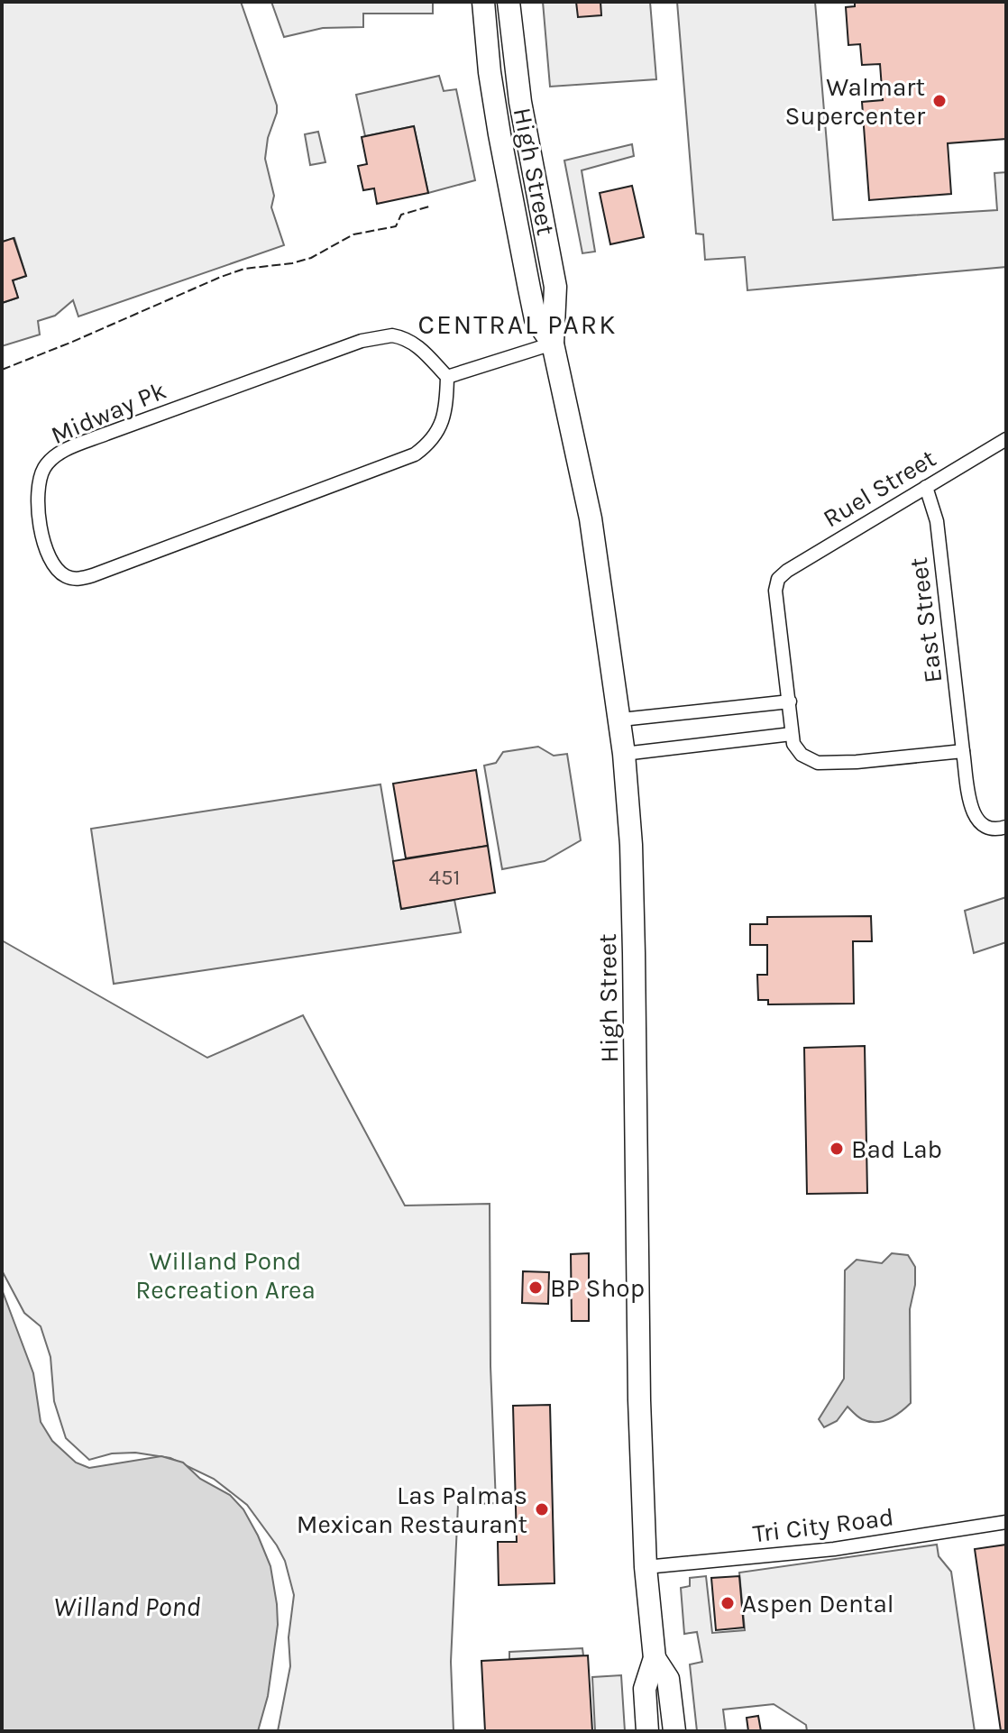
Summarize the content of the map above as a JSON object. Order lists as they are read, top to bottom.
{
  "streets": {
    "main road": ["High Street"],
    "street": [
      "Midway Pk",
      "Ruel Street",
      "East Street",
      "Tri City Road"
    ]
  },
  "crossings": [
    ["High Street", "Tri City Road"],
    ["Ruel Street", "East Street"]
  ],
  "districts": ["CENTRAL PARK"],
  "water": ["Willand Pond"],
  "parks": ["Willand Pond Recreation Area"],
  "places": [
    "Walmart Supercenter",
    "Bad Lab",
    "BP Shop",
    "Las Palmas Mexican Restaurant",
    "Aspen Dental"
  ],
  "house_numbers": ["451"]
}
